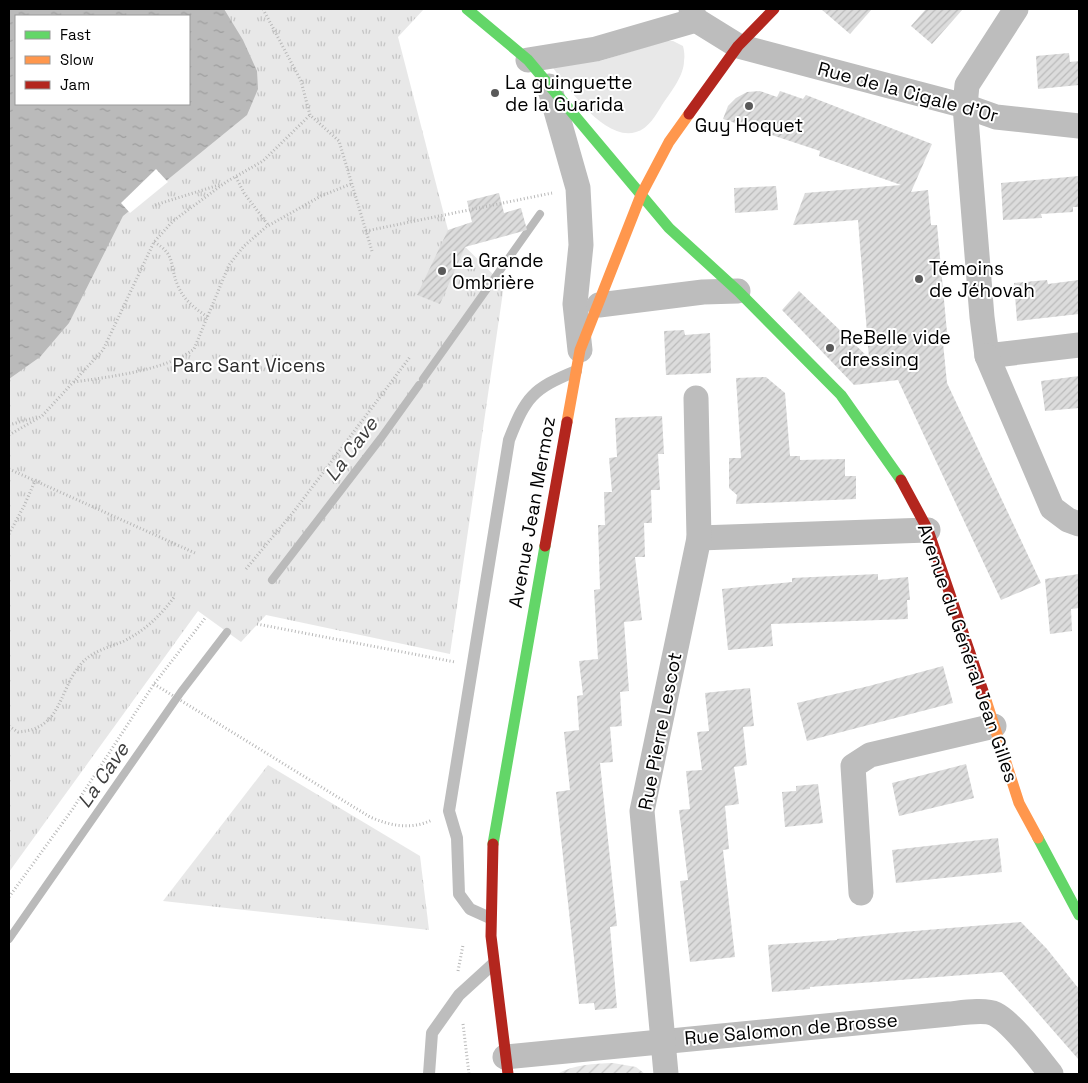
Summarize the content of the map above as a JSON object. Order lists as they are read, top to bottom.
{
  "streets": {
    "main road": ["Avenue Jean Mermoz", "Avenue du Général Jean Gilles"],
    "street": ["Rue de la Cigale d'Or", "Rue Pierre Lescot", "Rue Salomon de Brosse"]
  },
  "crossings": [
    ["Rue de la Cigale d'Or", "Avenue Jean Mermoz"],
    ["Avenue Jean Mermoz", "Avenue du Général Jean Gilles"],
    ["Avenue Jean Mermoz", "Rue Salomon de Brosse"],
    ["Rue Pierre Lescot", "Rue Salomon de Brosse"]
  ],
  "water": ["La Cave"],
  "parks": ["Parc Sant Vicens"],
  "places": [
    "La guinguette de la Guarida",
    "Guy Hoquet",
    "La Grande Ombrière",
    "Témoins de Jéhovah",
    "ReBelle vide dressing"
  ],
  "legend": ["Fast", "Slow", "Jam"]
}
